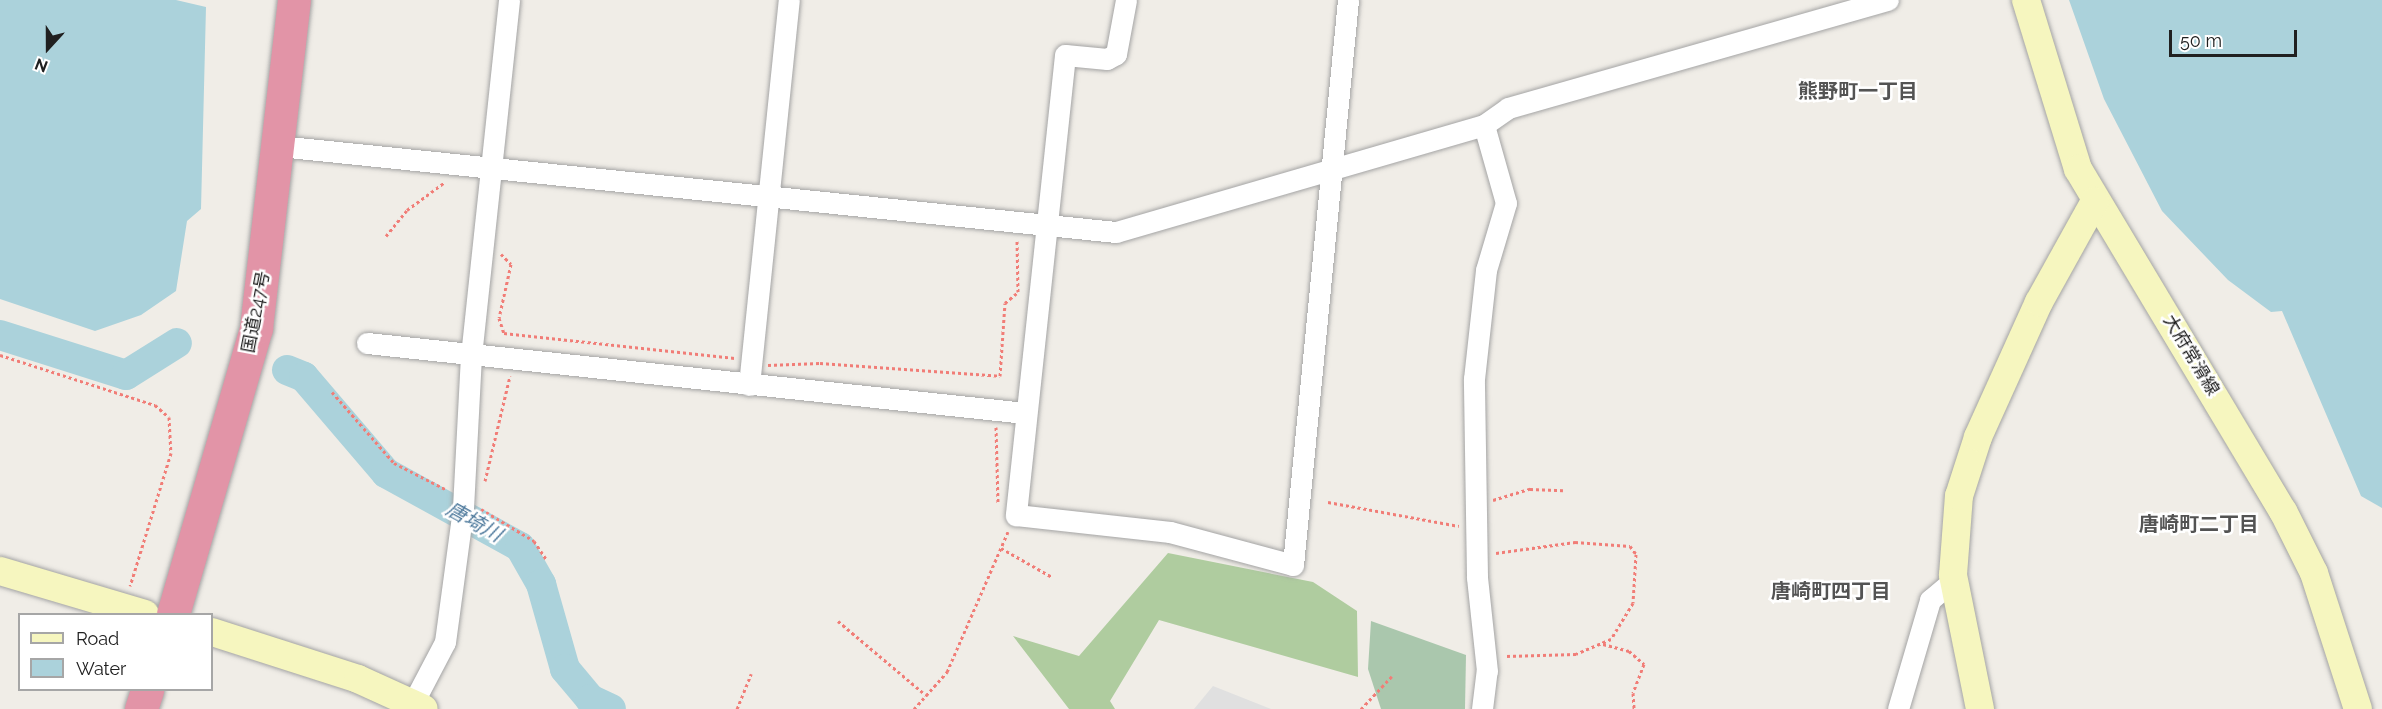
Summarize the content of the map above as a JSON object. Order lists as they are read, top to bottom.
{
  "streets": {
    "highway": ["国道247号"],
    "street": ["大府常滑線"]
  },
  "districts": ["熊野町一丁目", "唐崎町二丁目", "唐崎町四丁目"],
  "water": ["唐埼川"],
  "legend": ["Road", "Water"],
  "scale_bar": "50 m",
  "north": "bottom"
}
